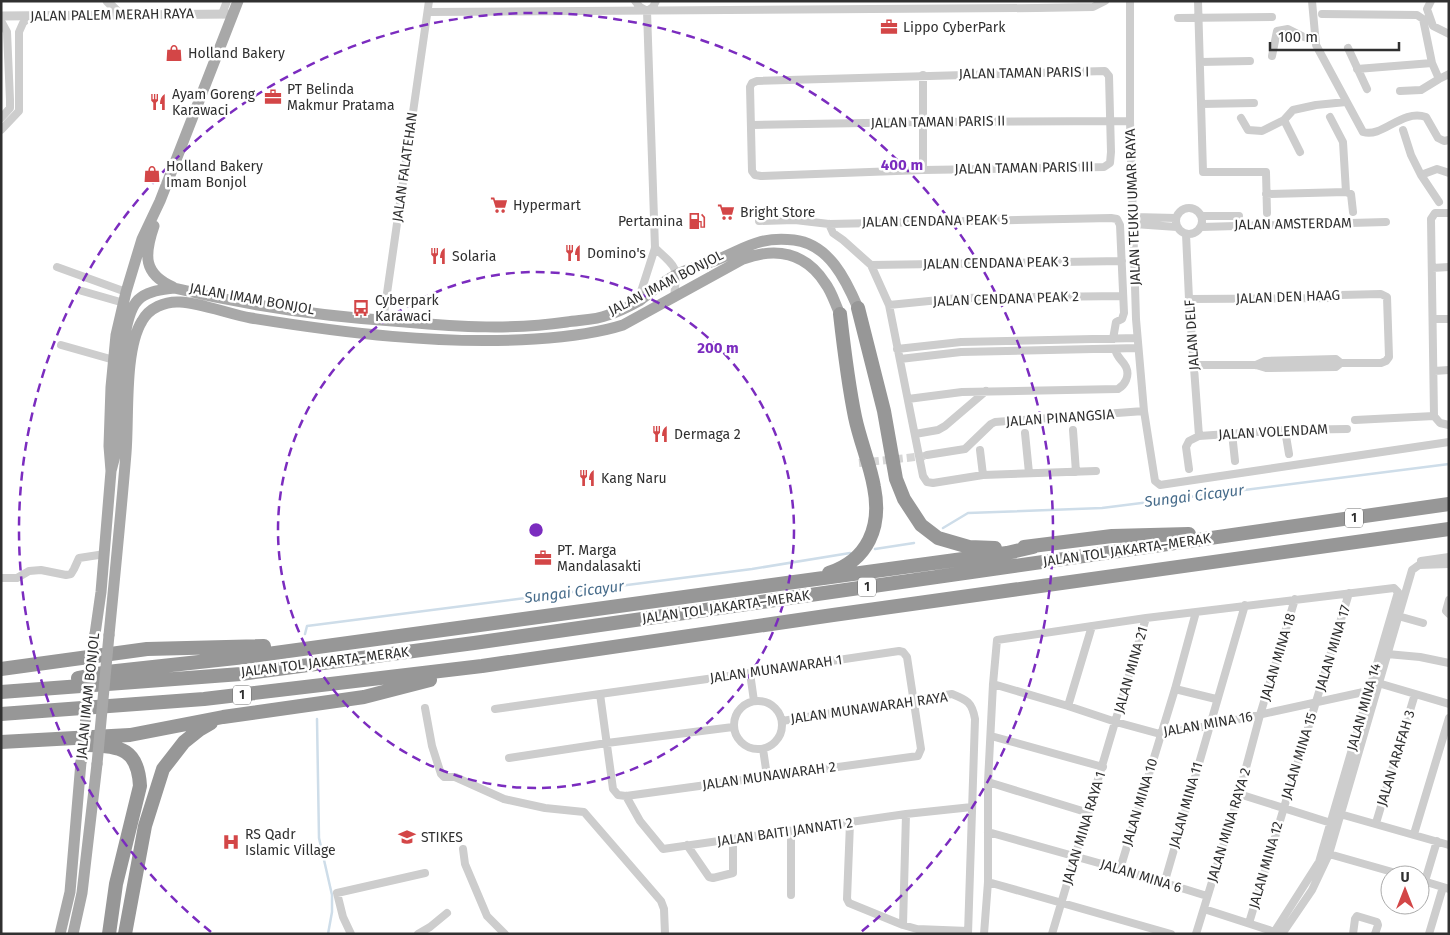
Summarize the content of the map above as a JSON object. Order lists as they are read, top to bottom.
{
  "streets": {
    "highway": ["1", "JALAN TOL JAKARTA–MERAK"],
    "main road": ["JALAN IMAM BONJOL"],
    "street": [
      "JALAN PALEM MERAH RAYA",
      "JALAN TAMAN PARIS I",
      "JALAN TAMAN PARIS II",
      "JALAN FALATEHAN",
      "JALAN TAMAN PARIS III",
      "JALAN TEUKU UMAR RAYA",
      "JALAN CENDANA PEAK 5",
      "JALAN AMSTERDAM",
      "JALAN CENDANA PEAK 3",
      "JALAN DEN HAAG",
      "JALAN CENDANA PEAK 2",
      "JALAN DELF",
      "JALAN PINANGSIA",
      "JALAN VOLENDAM",
      "JALAN MINA 17",
      "JALAN MINA 18",
      "JALAN MUNAWARAH 1",
      "JALAN MINA 21",
      "JALAN MINA 14",
      "JALAN MUNAWARAH RAYA",
      "JALAN MINA 16",
      "JALAN MINA 15",
      "JALAN ARAFAH 3",
      "JALAN MUNAWARAH 2",
      "JALAN MINA 10",
      "JALAN MINA 11",
      "JALAN MINA RAYA 2",
      "JALAN MINA RAYA 1",
      "JALAN BAITI JANNATI 2",
      "JALAN MINA 12",
      "JALAN MINA 6"
    ]
  },
  "crossings": [
    ["JALAN PALEM MERAH RAYA", "JALAN IMAM BONJOL"],
    ["JALAN TAMAN PARIS I", "JALAN TAMAN PARIS II"],
    ["JALAN TAMAN PARIS I", "JALAN TAMAN PARIS III"],
    ["JALAN TAMAN PARIS II", "JALAN TAMAN PARIS III"],
    ["JALAN TAMAN PARIS II", "JALAN TEUKU UMAR RAYA"],
    ["JALAN FALATEHAN", "JALAN IMAM BONJOL"],
    ["JALAN TEUKU UMAR RAYA", "JALAN PINANGSIA"],
    ["JALAN CENDANA PEAK 5", "JALAN CENDANA PEAK 3"],
    ["JALAN AMSTERDAM", "JALAN DELF"],
    ["JALAN DEN HAAG", "JALAN DELF"],
    ["JALAN DELF", "JALAN VOLENDAM"],
    ["JALAN MINA 17", "JALAN MINA 14"],
    ["JALAN MINA 17", "JALAN MINA 16"],
    ["JALAN MINA 17", "JALAN MINA 15"],
    ["JALAN MINA 18", "JALAN MINA 16"],
    ["JALAN MINA 18", "JALAN MINA RAYA 2"],
    ["JALAN MUNAWARAH 1", "JALAN MUNAWARAH RAYA"],
    ["JALAN MUNAWARAH 1", "JALAN MUNAWARAH 2"],
    ["JALAN MINA 21", "JALAN MINA 16"],
    ["JALAN MINA 21", "JALAN MINA RAYA 1"],
    ["JALAN MINA 14", "JALAN MINA 16"],
    ["JALAN MUNAWARAH RAYA", "JALAN MUNAWARAH 2"],
    ["JALAN MUNAWARAH RAYA", "JALAN BAITI JANNATI 2"],
    ["JALAN MINA 16", "JALAN MINA 15"],
    ["JALAN MINA 16", "JALAN MINA 10"],
    ["JALAN MINA 16", "JALAN MINA 11"],
    ["JALAN MINA 16", "JALAN MINA RAYA 2"],
    ["JALAN MINA 16", "JALAN MINA RAYA 1"],
    ["JALAN MINA 15", "JALAN MINA 12"],
    ["JALAN MUNAWARAH 2", "JALAN BAITI JANNATI 2"],
    ["JALAN MINA 10", "JALAN MINA 6"],
    ["JALAN MINA 11", "JALAN MINA 6"],
    ["JALAN MINA RAYA 2", "JALAN MINA 6"],
    ["JALAN MINA RAYA 1", "JALAN MINA 6"]
  ],
  "water": ["Sungai Cicayur"],
  "places": {
    "office": ["Lippo CyberPark", "PT Belinda Makmur Pratama", "PT. Marga Mandalasakti"],
    "shop": ["Holland Bakery", "Holland Bakery Imam Bonjol"],
    "restaurant": [
      "Ayam Goreng Karawaci",
      "Domino's",
      "Solaria",
      "Dermaga 2",
      "Kang Naru"
    ],
    "supermarket": ["Hypermart", "Bright Store"],
    "fuel station": ["Pertamina"],
    "bus stop": ["Cyberpark Karawaci"],
    "school or university": ["STIKES"],
    "hospital": ["RS Qadr Islamic Village"]
  },
  "scale_bar": "100 m",
  "north": "top",
  "rings": ["400 m", "200 m"]
}
